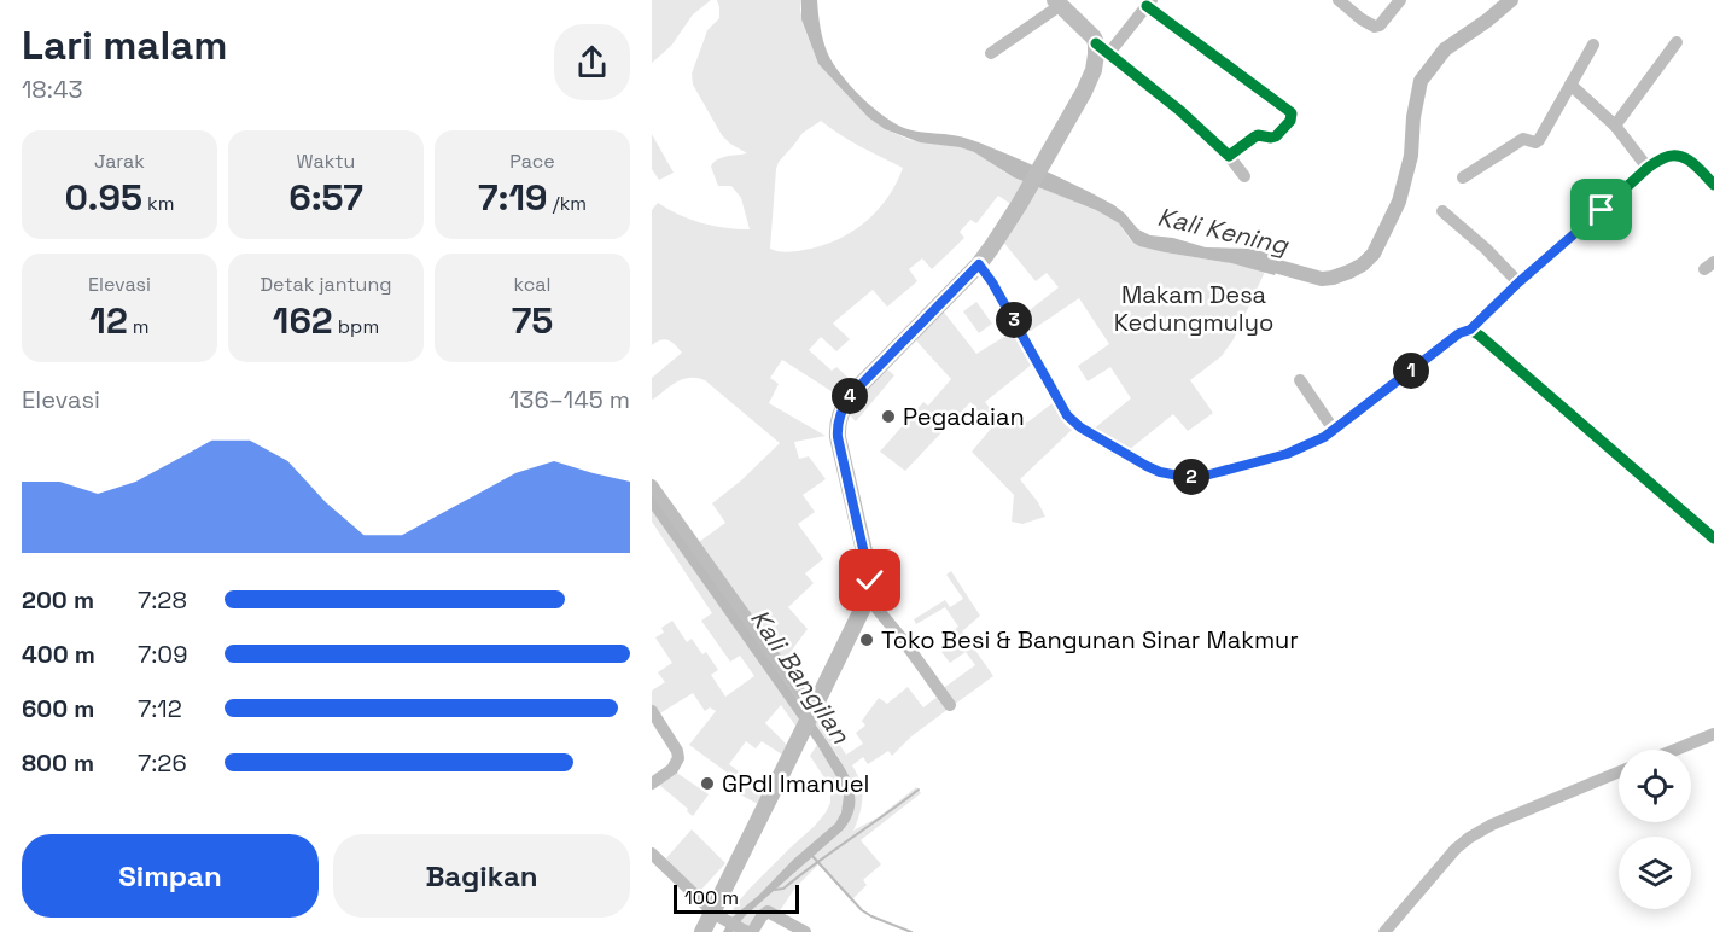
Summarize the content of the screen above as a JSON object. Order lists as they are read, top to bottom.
{
  "water": ["Kali Kening", "Kali Bangilan"],
  "parks": ["Makam Desa Kedungmulyo"],
  "places": ["Pegadaian", "Toko Besi & Bangunan Sinar Makmur", "GPdI Imanuel"],
  "scale_bar": "100 m",
  "page": {
    "heading": ["Lari malam", "18:43"],
    "stats": [
      ["Jarak", "0.95 km"],
      ["Waktu", "6:57"],
      ["Pace", "7:19 /km"],
      ["Elevasi", "12 m"],
      ["Detak jantung", "162 bpm"],
      ["kcal", "75"]
    ],
    "pins": [
      "3",
      "1",
      "4",
      "2"
    ],
    "chart": ["Elevasi", "136–145 m"],
    "list": [
      {
        "name": "200 m",
        "note": "7:28"
      },
      {
        "name": "400 m",
        "note": "7:09"
      },
      {
        "name": "600 m",
        "note": "7:12"
      },
      {
        "name": "800 m",
        "note": "7:26"
      }
    ],
    "buttons": ["Simpan", "Bagikan"],
    "scale": "100 m"
  }
}
